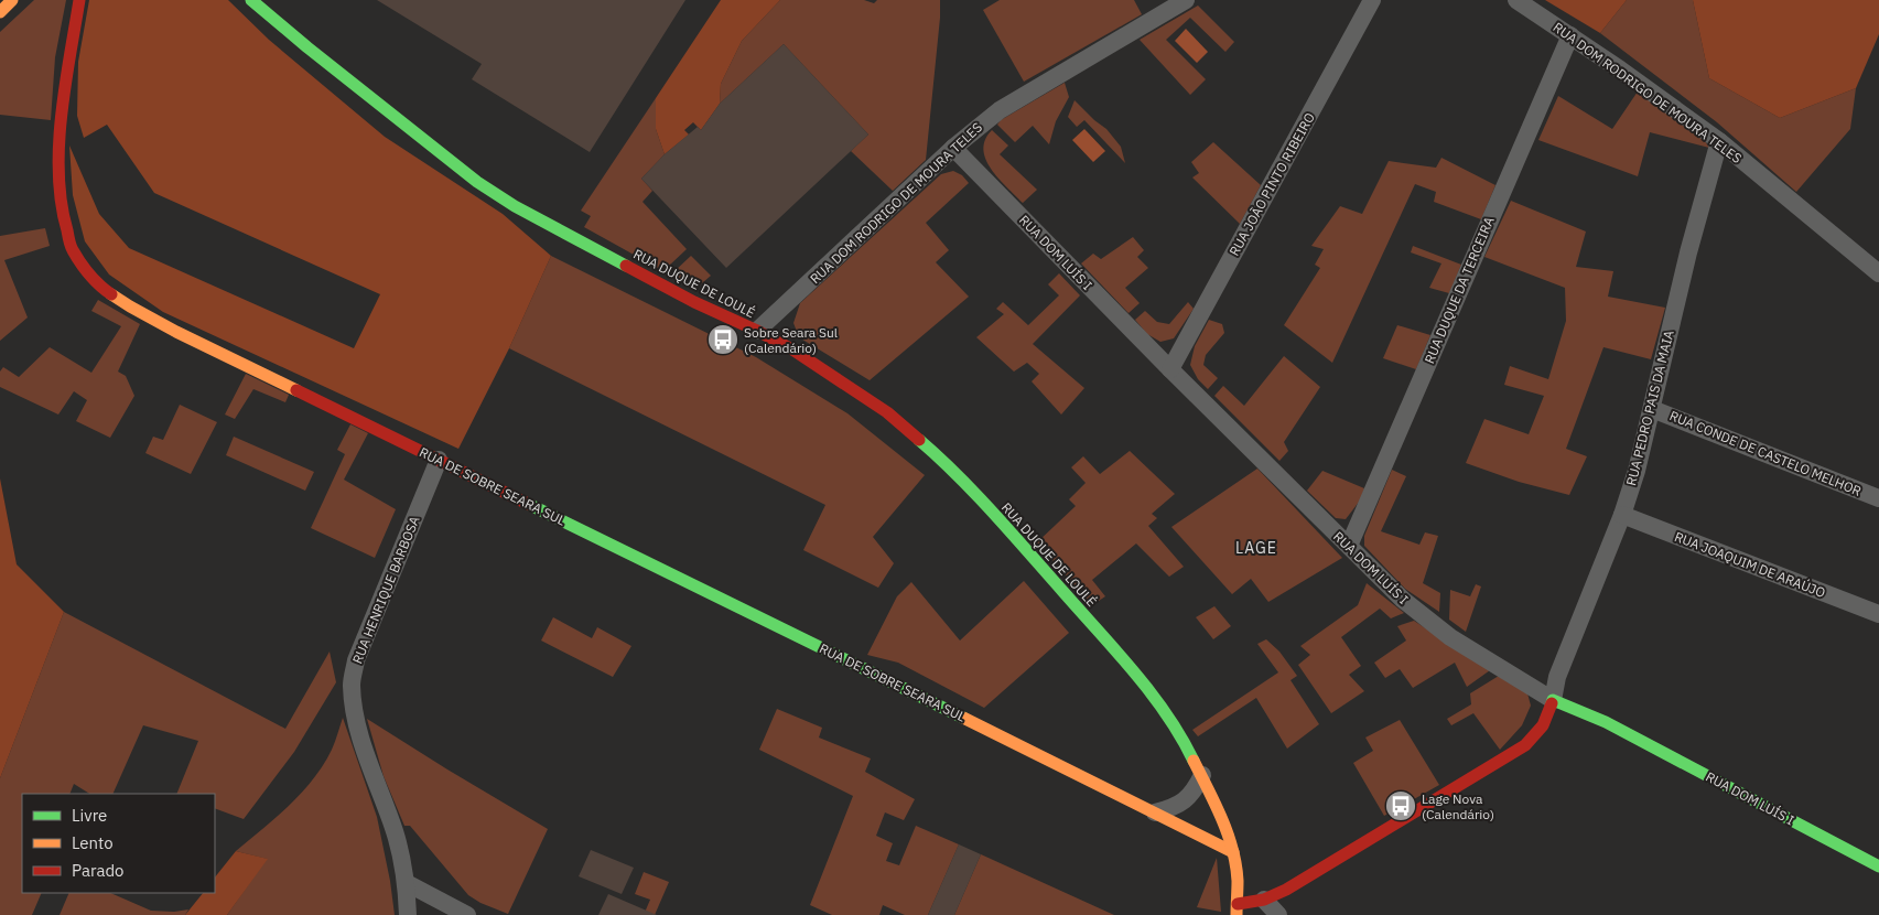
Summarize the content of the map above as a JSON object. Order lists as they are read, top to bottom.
{
  "streets": {
    "street": [
      "RUA DOM RODRIGO DE MOURA TELES",
      "RUA JOÃO PINTO RIBEIRO",
      "RUA DOM LUÍS I",
      "RUA DUQUE DE LOULÉ",
      "RUA DUQUE DA TERCEIRA",
      "RUA PEDRO PAIS DA MAIA",
      "RUA CONDE DE CASTELO MELHOR",
      "RUA DE SOBRE SEARA SUL",
      "RUA JOAQUIM DE ARAÚJO",
      "RUA HENRIQUE BARBOSA"
    ]
  },
  "crossings": [
    ["RUA DOM RODRIGO DE MOURA TELES", "RUA DOM LUÍS I"],
    ["RUA DOM RODRIGO DE MOURA TELES", "RUA DUQUE DE LOULÉ"],
    ["RUA DOM RODRIGO DE MOURA TELES", "RUA DUQUE DA TERCEIRA"],
    ["RUA DOM RODRIGO DE MOURA TELES", "RUA PEDRO PAIS DA MAIA"],
    ["RUA JOÃO PINTO RIBEIRO", "RUA DOM LUÍS I"],
    ["RUA DOM LUÍS I", "RUA DUQUE DA TERCEIRA"],
    ["RUA DOM LUÍS I", "RUA PEDRO PAIS DA MAIA"],
    ["RUA DUQUE DE LOULÉ", "RUA DE SOBRE SEARA SUL"],
    ["RUA PEDRO PAIS DA MAIA", "RUA CONDE DE CASTELO MELHOR"],
    ["RUA PEDRO PAIS DA MAIA", "RUA JOAQUIM DE ARAÚJO"],
    ["RUA DE SOBRE SEARA SUL", "RUA HENRIQUE BARBOSA"]
  ],
  "districts": ["LAGE"],
  "places": {
    "bus stop": ["Sobre Seara Sul (Calendário)", "Lage Nova (Calendário)"]
  },
  "legend": ["Livre", "Lento", "Parado"]
}
